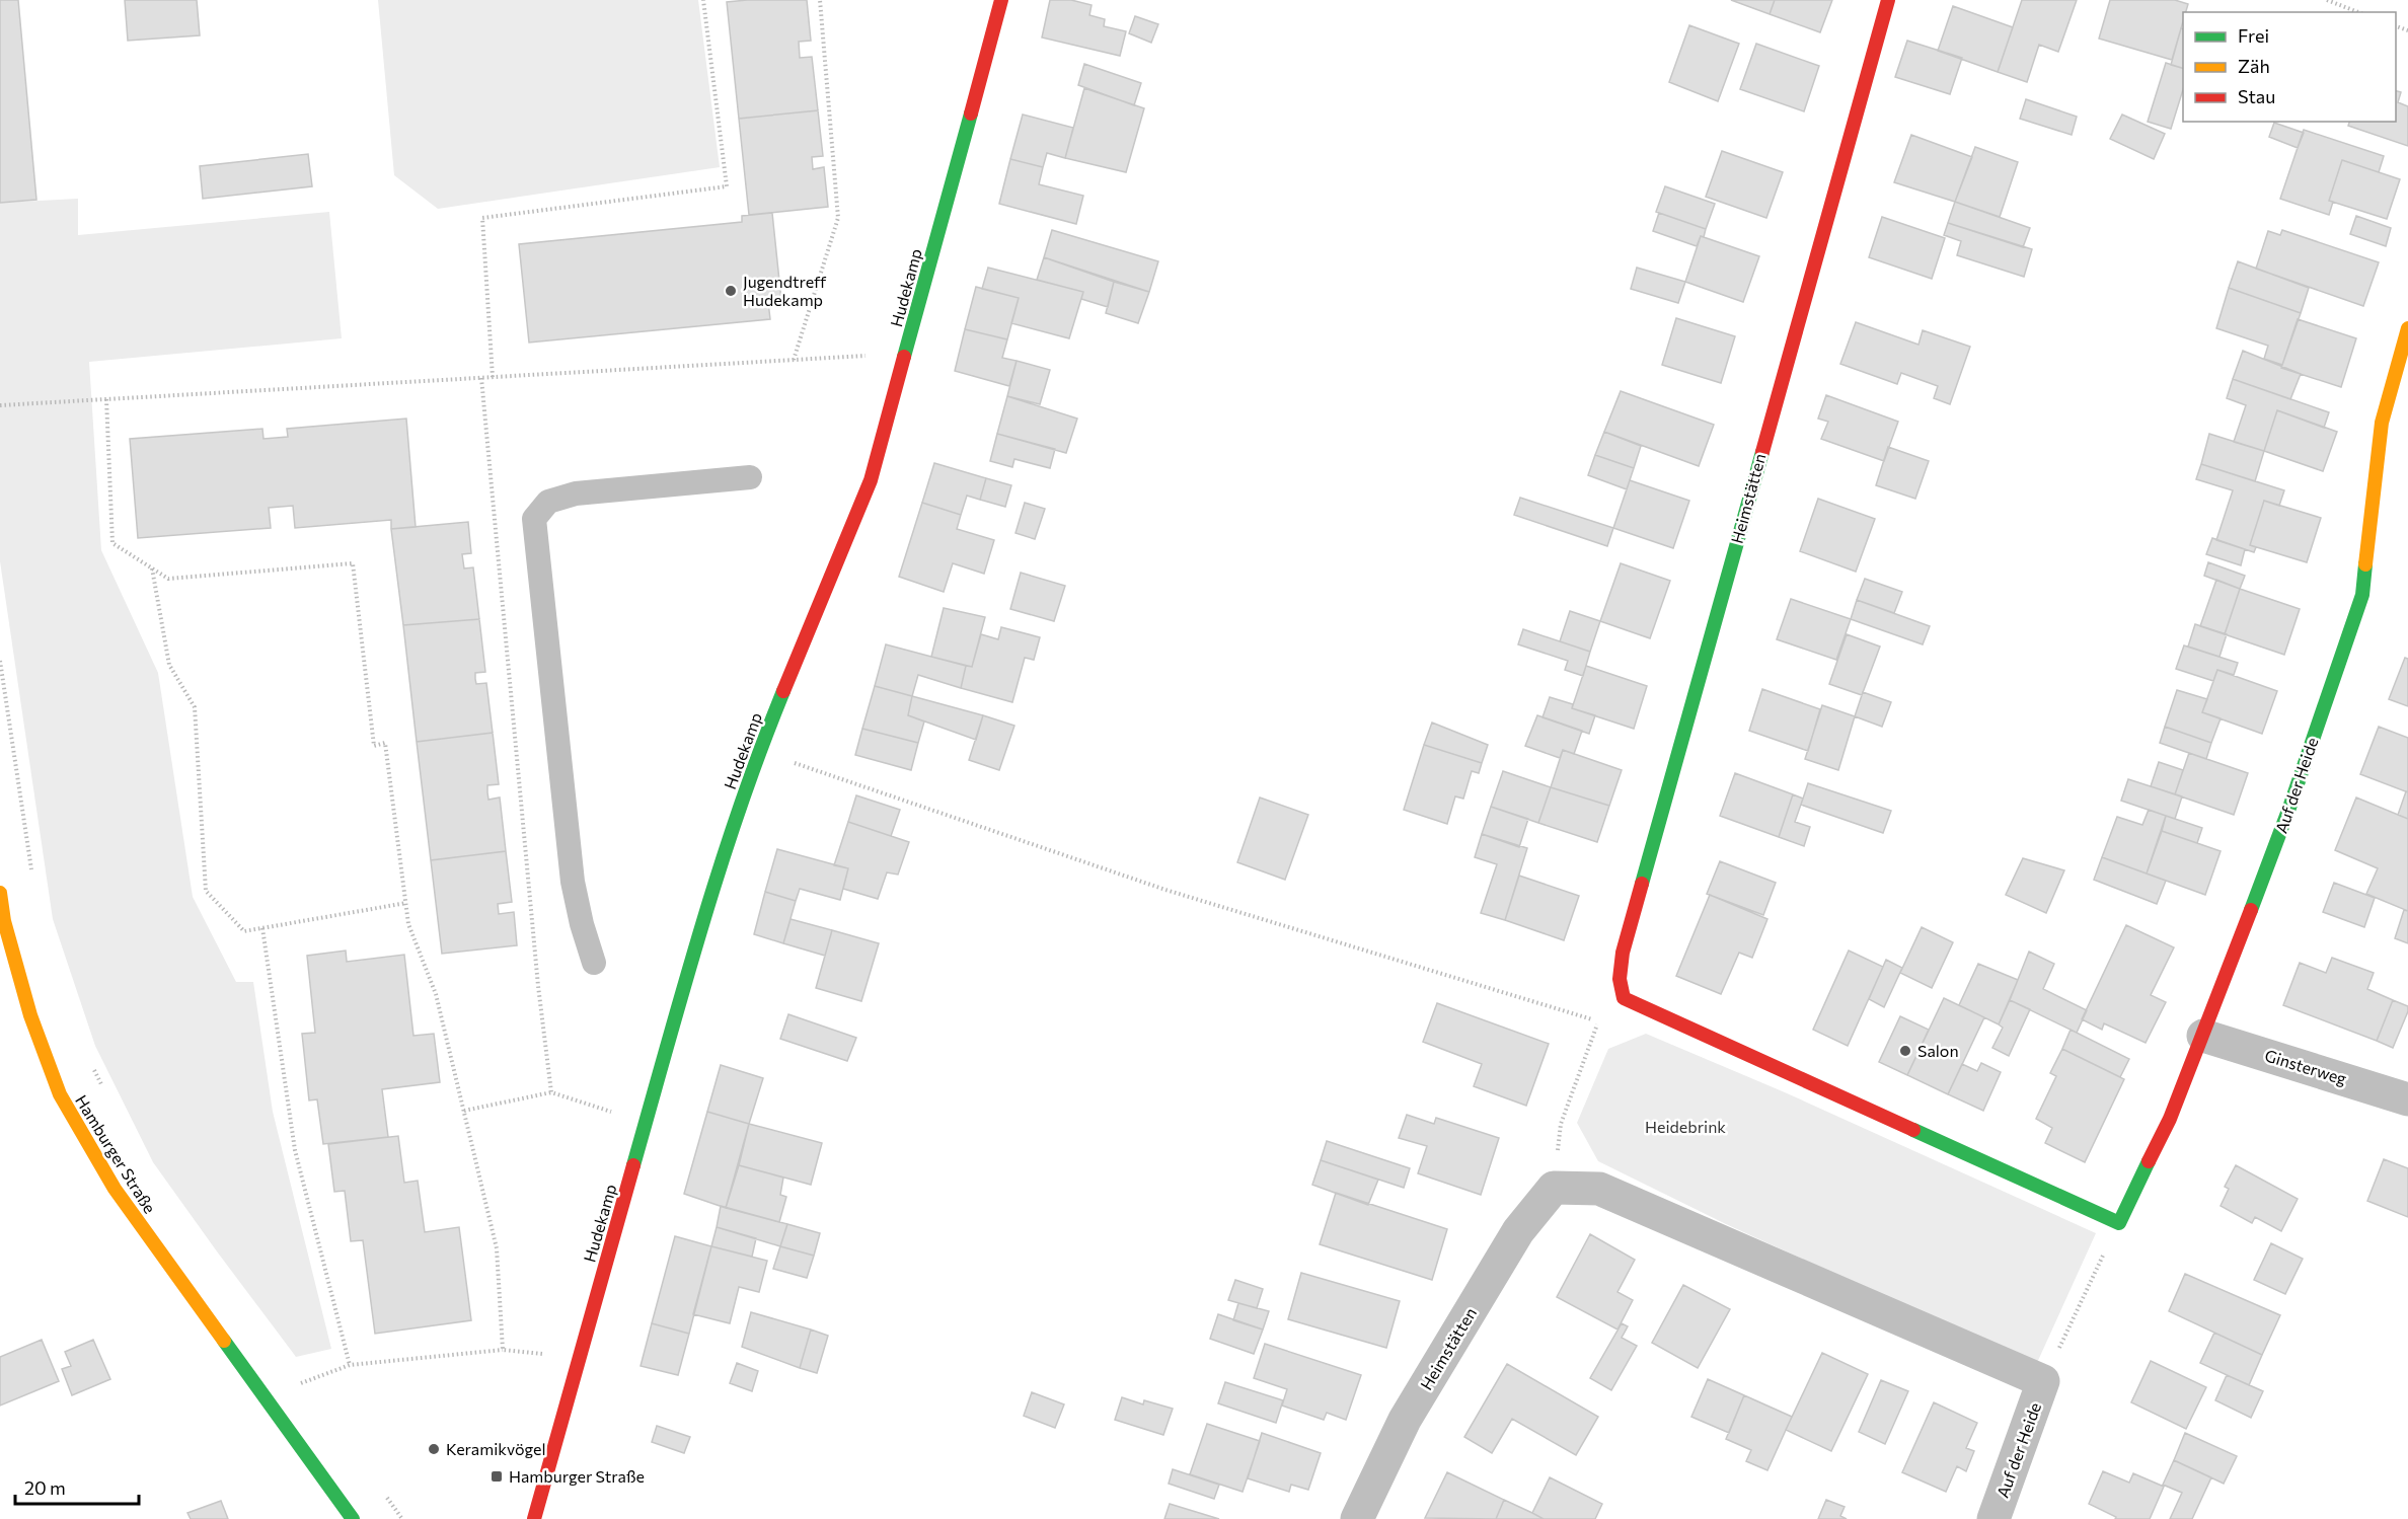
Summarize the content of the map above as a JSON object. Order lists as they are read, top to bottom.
{
  "streets": {
    "street": [
      "Hudekamp",
      "Heimstätten",
      "Auf der Heide",
      "Ginsterweg",
      "Hamburger Straße"
    ]
  },
  "crossings": [
    ["Heimstätten", "Auf der Heide"],
    ["Auf der Heide", "Ginsterweg"]
  ],
  "parks": ["Heidebrink"],
  "places": {
    "other": ["Jugendtreff Hudekamp", "Salon", "Keramikvögel"],
    "transit": ["Hamburger Straße"]
  },
  "legend": ["Frei", "Zäh", "Stau"],
  "scale_bar": "20 m"
}
